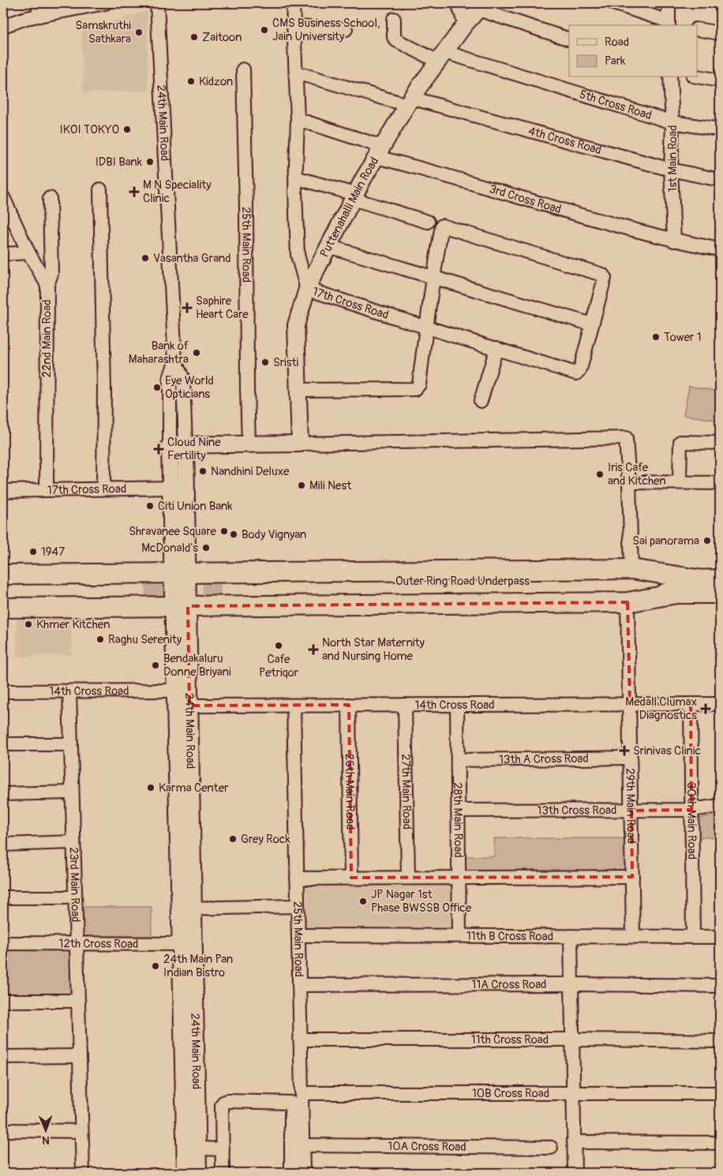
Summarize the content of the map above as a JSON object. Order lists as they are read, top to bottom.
{
  "streets": {
    "highway": ["Outer Ring Road Underpass"],
    "main road": ["24th Main Road", "Puttenahalli Main Road"],
    "street": [
      "5th Cross Road",
      "4th Cross Road",
      "1st Main Road",
      "3rd Cross Road",
      "25th Main Road",
      "17th Cross Road",
      "22nd Main Road",
      "14th Cross Road",
      "13th A Cross Road",
      "26th Main Road",
      "27th Main Road",
      "29th Main Road",
      "13th Cross Road",
      "28th Main Road",
      "30th Main Road",
      "23rd Main Road",
      "11th B Cross Road",
      "12th Cross Road",
      "11A Cross Road",
      "11th Cross Road",
      "10B Cross Road",
      "10A Cross Road"
    ]
  },
  "crossings": [
    ["5th Cross Road", "1st Main Road"],
    ["5th Cross Road", "Puttenahalli Main Road"],
    ["24th Main Road", "17th Cross Road"],
    ["24th Main Road", "14th Cross Road"],
    ["24th Main Road", "12th Cross Road"],
    ["4th Cross Road", "1st Main Road"],
    ["4th Cross Road", "Puttenahalli Main Road"],
    ["4th Cross Road", "17th Cross Road"],
    ["1st Main Road", "3rd Cross Road"],
    ["3rd Cross Road", "Puttenahalli Main Road"],
    ["3rd Cross Road", "17th Cross Road"],
    ["Puttenahalli Main Road", "17th Cross Road"],
    ["25th Main Road", "14th Cross Road"],
    ["25th Main Road", "11th B Cross Road"],
    ["25th Main Road", "11A Cross Road"],
    ["25th Main Road", "11th Cross Road"],
    ["25th Main Road", "10B Cross Road"],
    ["25th Main Road", "10A Cross Road"],
    ["17th Cross Road", "22nd Main Road"],
    ["14th Cross Road", "26th Main Road"],
    ["14th Cross Road", "27th Main Road"],
    ["14th Cross Road", "29th Main Road"],
    ["14th Cross Road", "28th Main Road"],
    ["14th Cross Road", "30th Main Road"],
    ["14th Cross Road", "23rd Main Road"],
    ["13th A Cross Road", "29th Main Road"],
    ["13th A Cross Road", "28th Main Road"],
    ["29th Main Road", "13th Cross Road"],
    ["29th Main Road", "11th B Cross Road"],
    ["13th Cross Road", "28th Main Road"],
    ["13th Cross Road", "30th Main Road"],
    ["28th Main Road", "11th B Cross Road"],
    ["30th Main Road", "11th B Cross Road"],
    ["23rd Main Road", "12th Cross Road"]
  ],
  "places": {
    "other": [
      "CMS Business School, Jain University",
      "Samskruthi Sathkara",
      "Zaitoon",
      "Kidzon",
      "IKOI TOKYO",
      "IDBI Bank",
      "Vasantha Grand",
      "Tower 1",
      "Bank of Maharashtra",
      "Sristi",
      "Eye World Opticians",
      "Nandhini Deluxe",
      "Iris Cafe and Kitchen",
      "Mili Nest",
      "Citi Union Bank",
      "Shravanee Square",
      "Body Vignyan",
      "Sai panorama",
      "McDonald's",
      "1947",
      "Khmer Kitchen",
      "Raghu Serenity",
      "Cafe Petriqor",
      "Bendakaluru Donne Briyani",
      "Karma Center",
      "Grey Rock",
      "JP Nagar 1st Phase BWSSB Office",
      "24th Main Pan Indian Bistro"
    ],
    "health": [
      "M N Speciality Clinic",
      "Saphire Heart Care",
      "Cloud Nine Fertility",
      "North Star Maternity and Nursing Home",
      "Medall Clumax Diagnostics",
      "Srinivas Clinic"
    ]
  },
  "legend": ["Road", "Park"],
  "north": "bottom"
}
